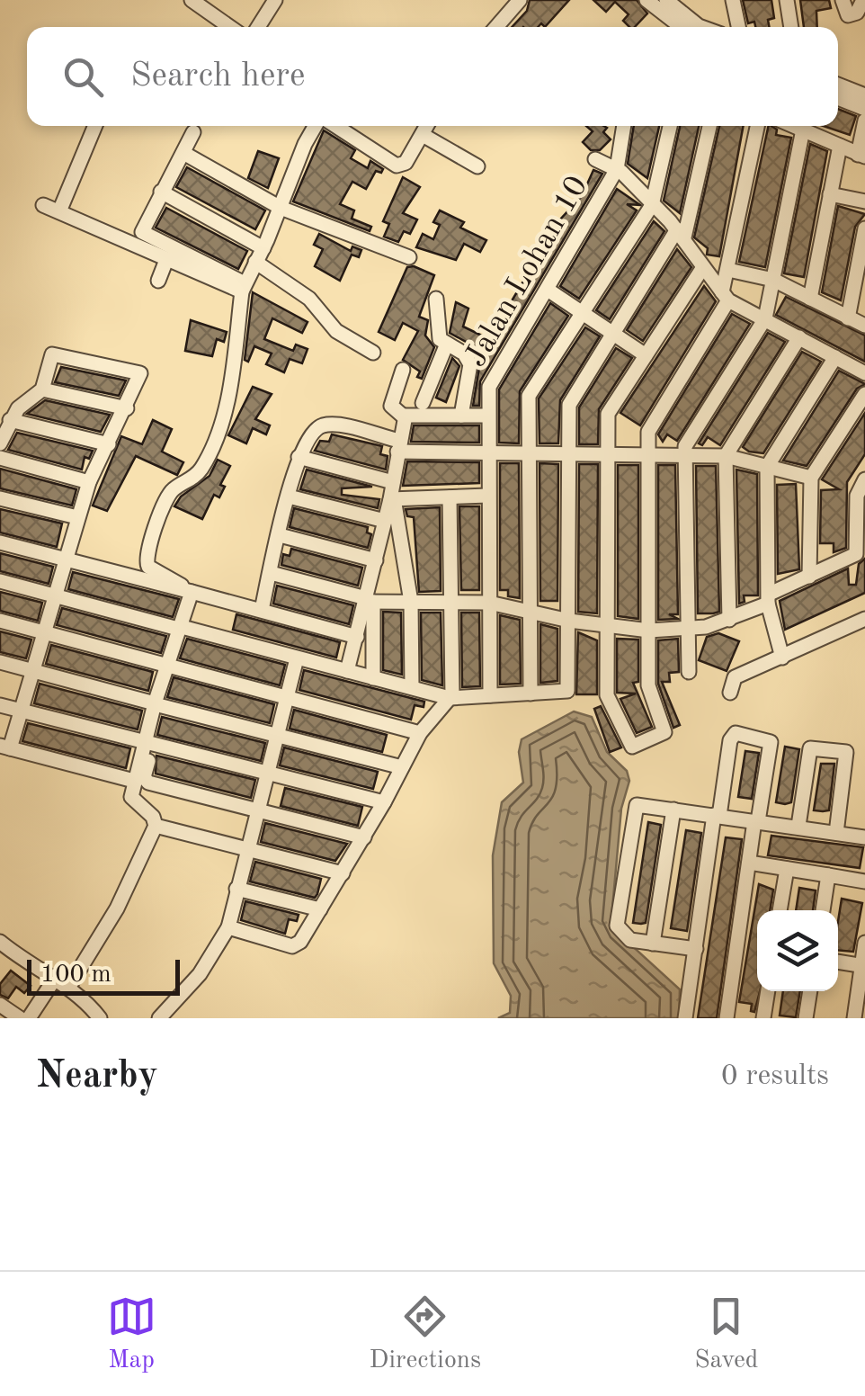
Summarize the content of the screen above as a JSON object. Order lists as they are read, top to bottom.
{
  "streets": {
    "street": ["Jalan Lohan 10"]
  },
  "scale_bar": "100 m",
  "page": {
    "search": "Search here",
    "scale": "100 m",
    "heading": ["Nearby", "0 results"],
    "nav": ["Map", "Directions", "Saved"]
  }
}
